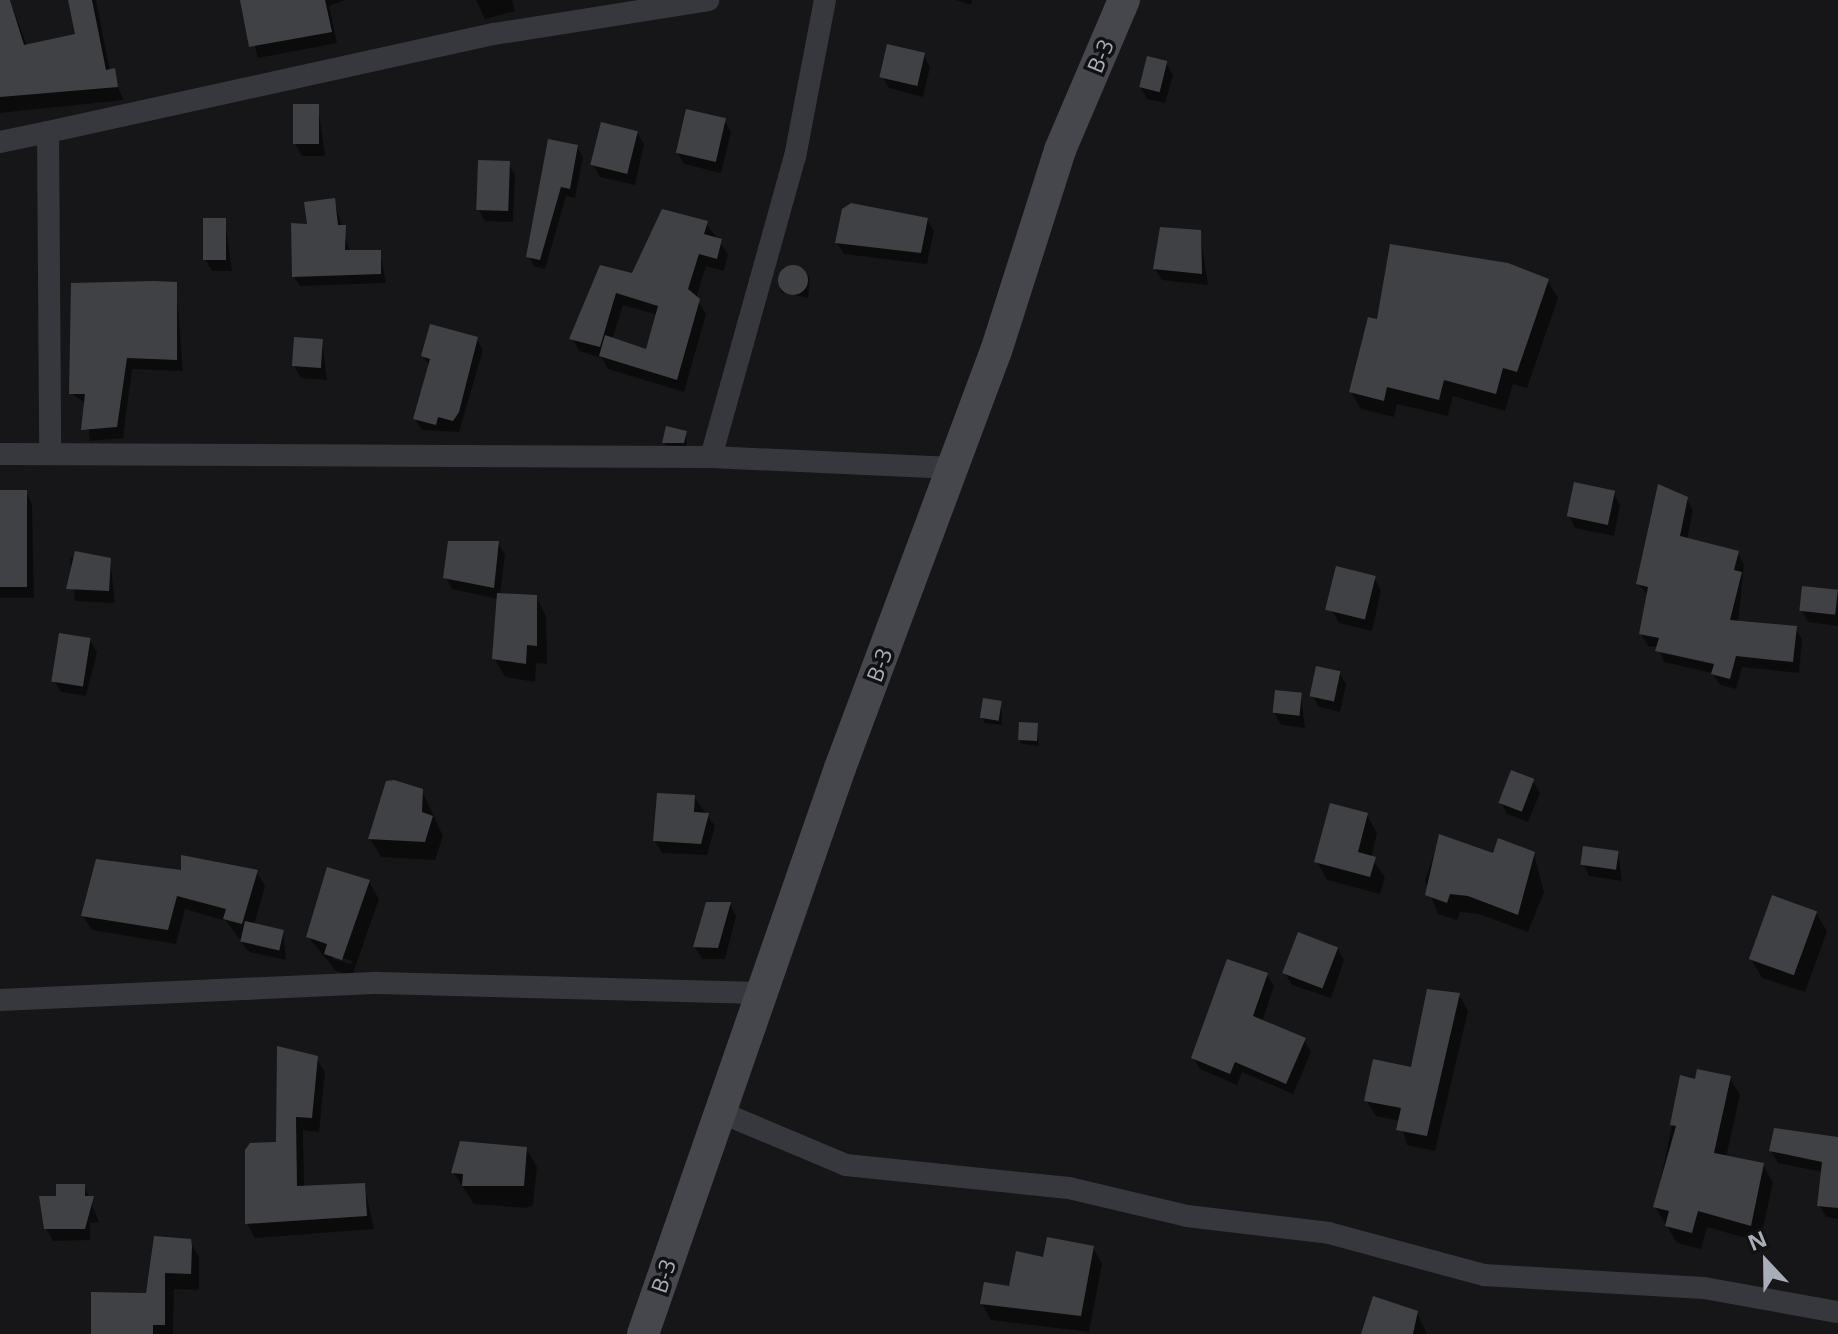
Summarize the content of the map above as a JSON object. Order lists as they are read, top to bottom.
{
  "streets": {
    "main road": ["B-3"]
  },
  "north": "top"
}
